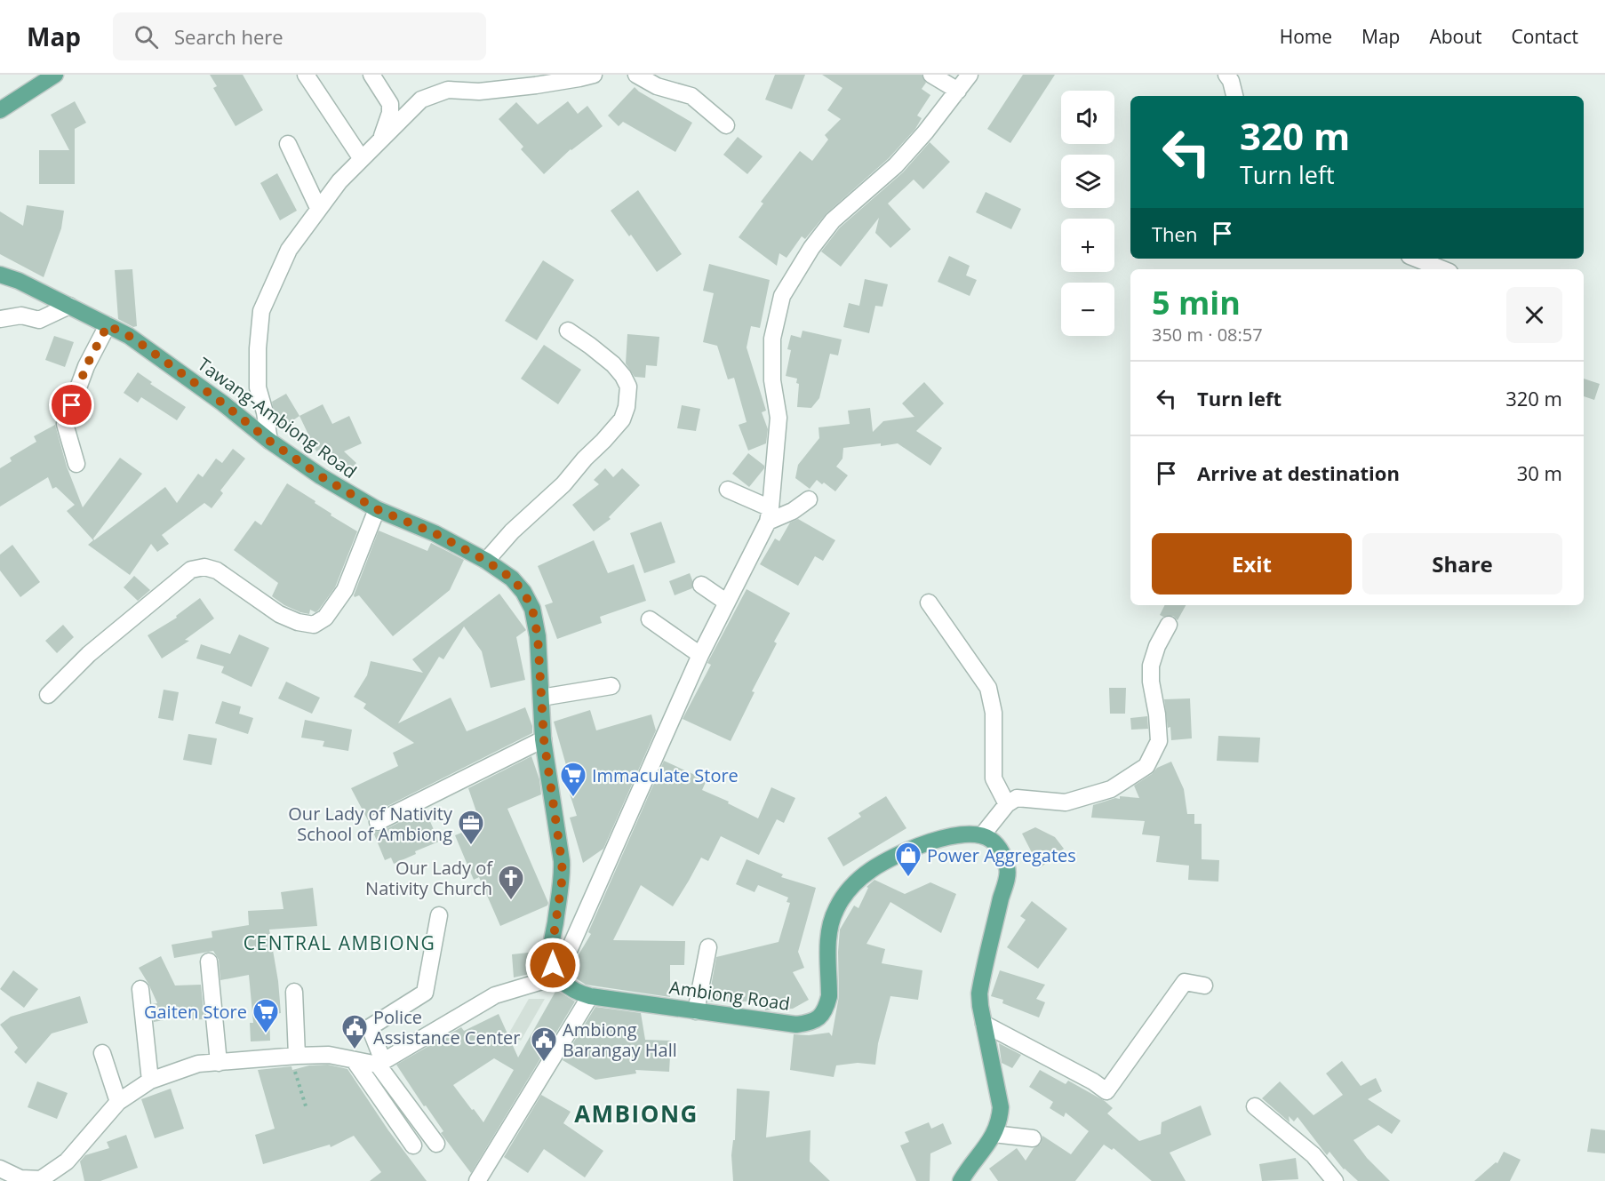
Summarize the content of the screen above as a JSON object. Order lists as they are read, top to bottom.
{
  "streets": {
    "main road": ["Tawang-Ambiong Road", "Ambiong Road"]
  },
  "crossings": [
    ["Tawang-Ambiong Road", "Ambiong Road"]
  ],
  "districts": ["CENTRAL AMBIONG", "AMBIONG"],
  "places": {
    "supermarket": ["Immaculate Store", "Gaiten Store"],
    "office": ["Our Lady of Nativity School of Ambiong"],
    "shop": ["Power Aggregates"],
    "church": ["Our Lady of Nativity Church"],
    "public building": ["Police Assistance Center", "Ambiong Barangay Hall"]
  },
  "page": {
    "header": "Map",
    "search": "Search here",
    "nav": [
      "Home",
      "Map",
      "About",
      "Contact"
    ],
    "map_buttons": ["+", "−"],
    "turn": ["320 m", "Turn left"],
    "then": "Then",
    "heading": ["5 min", "350 m · 08:57"],
    "list": [
      {
        "name": "Turn left",
        "value": "320 m"
      },
      {
        "name": "Arrive at destination",
        "value": "30 m"
      }
    ],
    "buttons": ["Exit", "Share"]
  }
}
